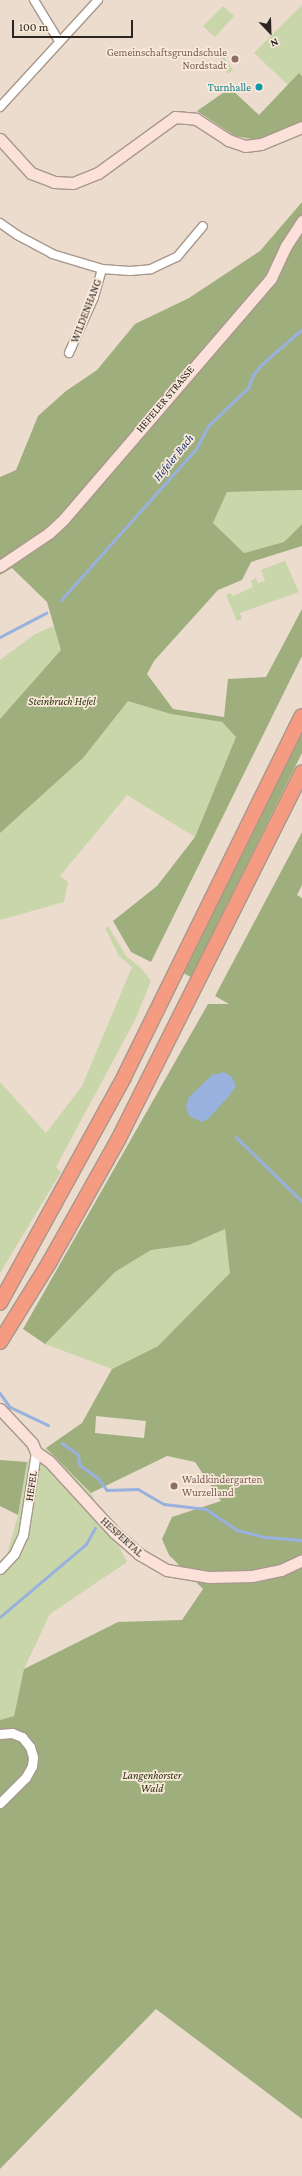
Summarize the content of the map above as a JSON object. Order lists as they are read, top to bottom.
{
  "streets": {
    "main road": ["HEFELER STRASSE", "HESPERTAL"],
    "street": ["WILDENHANG", "HEFEL"]
  },
  "crossings": [
    ["HEFEL", "HESPERTAL"]
  ],
  "water": ["Hefeler Bach"],
  "parks": ["Steinbruch Hefel", "Langenhorster Wald"],
  "places": ["Gemeinschaftsgrundschule Nordstadt", "Turnhalle", "Waldkindergarten Wurzelland"],
  "scale_bar": "100 m",
  "north": "bottom right"
}
